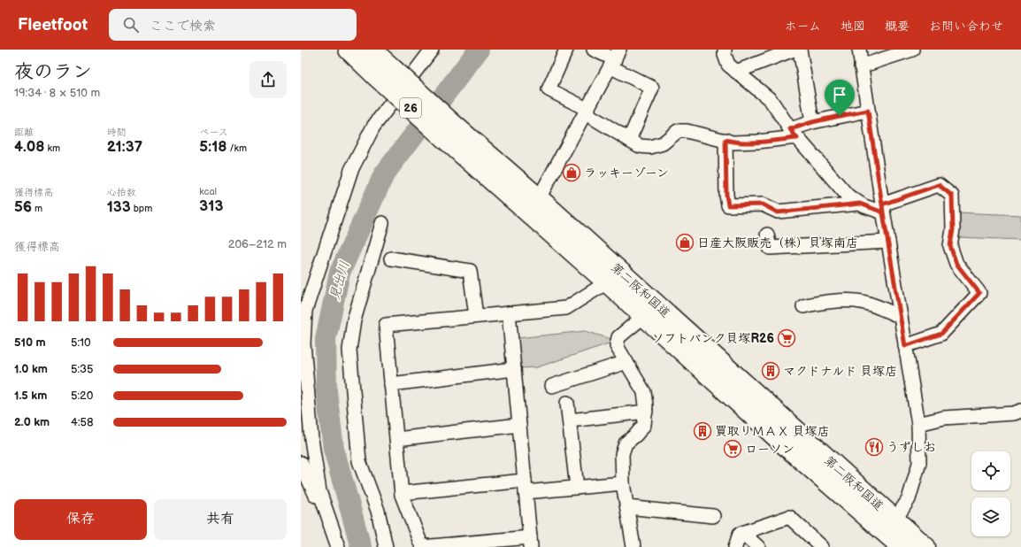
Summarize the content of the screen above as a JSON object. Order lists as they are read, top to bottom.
{
  "streets": {
    "highway": ["26", "第二阪和国道"]
  },
  "water": ["見出川"],
  "places": {
    "shop": ["ラッキーゾーン", "日産大阪販売（株）貝塚南店"],
    "supermarket": ["ソフトバンク貝塚R26", "ローソン"],
    "building": ["マクドナルド 貝塚店", "買取りＭＡＸ 貝塚店"],
    "restaurant": ["うずしお"]
  },
  "page": {
    "header": "Fleetfoot",
    "search": "ここで検索",
    "nav": [
      "ホーム",
      "地図",
      "概要",
      "お問い合わせ"
    ],
    "heading": ["夜のラン", "19:34 · 8 × 510 m"],
    "stats": [
      ["距離", "4.08 km"],
      ["時間", "21:37"],
      ["ペース", "5:18 /km"],
      ["獲得標高", "56 m"],
      ["心拍数", "133 bpm"],
      ["kcal", "313"]
    ],
    "chart": ["獲得標高", "206–212 m"],
    "list": [
      {
        "name": "510 m",
        "note": "5:10"
      },
      {
        "name": "1.0 km",
        "note": "5:35"
      },
      {
        "name": "1.5 km",
        "note": "5:20"
      },
      {
        "name": "2.0 km",
        "note": "4:58"
      }
    ],
    "buttons": ["保存", "共有"]
  }
}
